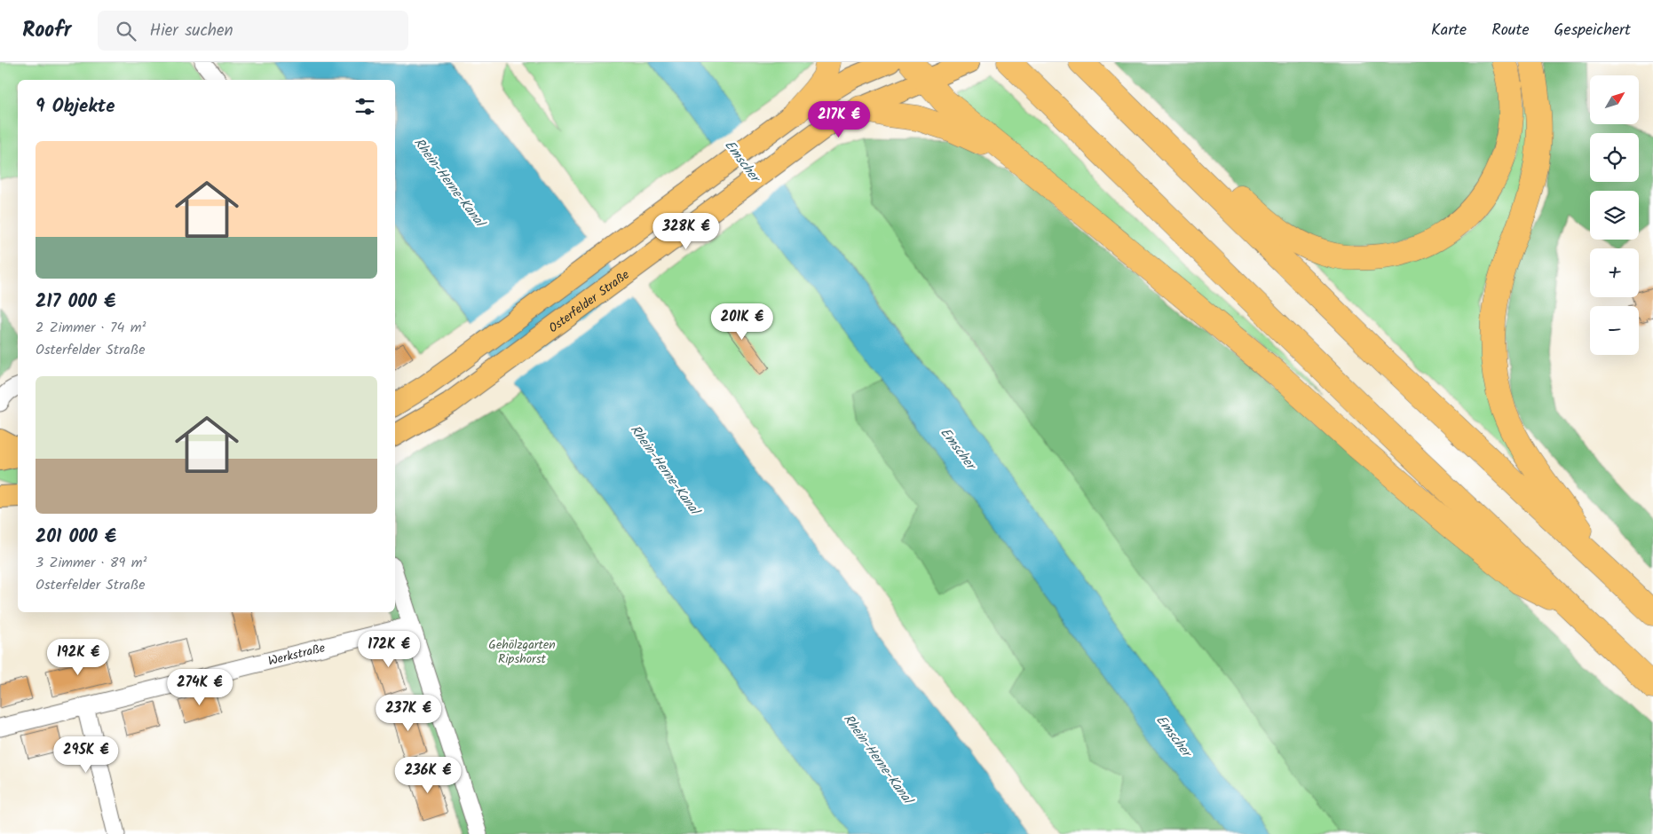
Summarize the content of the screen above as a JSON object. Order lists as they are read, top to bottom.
{
  "streets": {
    "main road": ["Osterfelder Straße"],
    "street": ["Werkstraße"]
  },
  "water": ["Emscher", "Rhein-Herne-Kanal"],
  "parks": ["Gehölzgarten Ripshorst"],
  "north": "top right",
  "page": {
    "header": "Roofr",
    "search": "Hier suchen",
    "nav": ["Karte", "Route", "Gespeichert"],
    "map_buttons": ["+", "−"],
    "heading": "9 Objekte",
    "price": [
      "217K €",
      "328K €",
      "201K €",
      "172K €",
      "192K €",
      "274K €",
      "237K €",
      "295K €",
      "236K €"
    ],
    "list": [
      {
        "name": "217 000 €",
        "note": "2 Zimmer · 74 m² · Osterfelder Straße"
      },
      {
        "name": "201 000 €",
        "note": "3 Zimmer · 89 m² · Osterfelder Straße"
      }
    ]
  }
}
